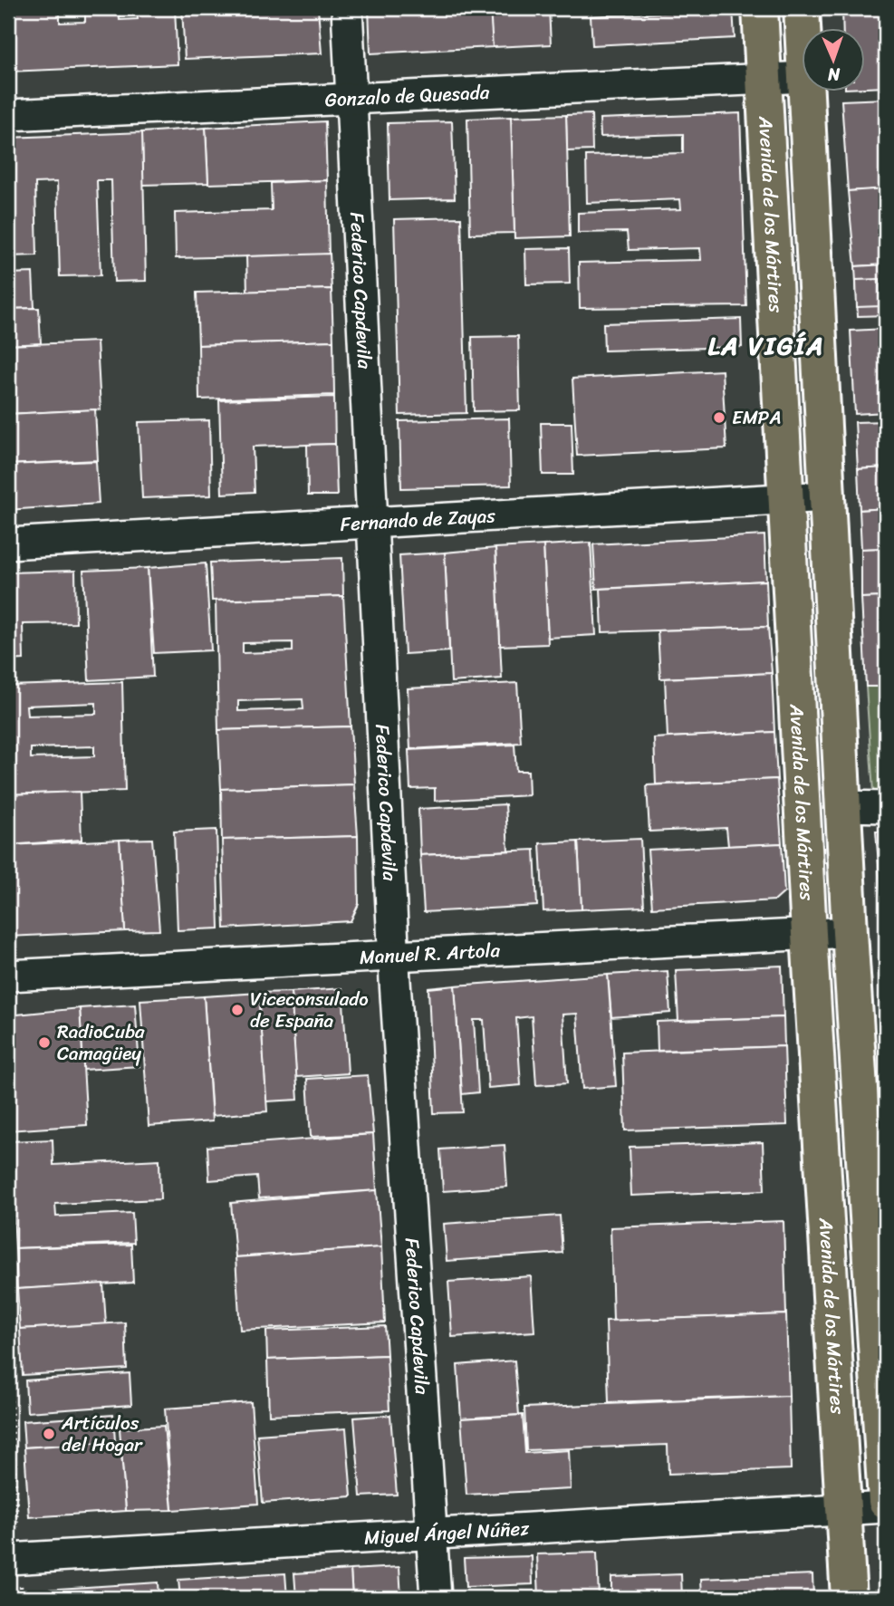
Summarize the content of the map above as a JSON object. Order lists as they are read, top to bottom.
{
  "streets": {
    "main road": ["Avenida de los Mártires"],
    "street": [
      "Gonzalo de Quesada",
      "Federico Capdevila",
      "Fernando de Zayas",
      "Manuel R. Artola",
      "Miguel Ángel Núñez"
    ]
  },
  "crossings": [
    ["Gonzalo de Quesada", "Avenida de los Mártires"],
    ["Gonzalo de Quesada", "Federico Capdevila"],
    ["Avenida de los Mártires", "Fernando de Zayas"],
    ["Avenida de los Mártires", "Manuel R. Artola"],
    ["Avenida de los Mártires", "Miguel Ángel Núñez"],
    ["Federico Capdevila", "Fernando de Zayas"],
    ["Federico Capdevila", "Manuel R. Artola"],
    ["Federico Capdevila", "Miguel Ángel Núñez"]
  ],
  "districts": ["LA VIGÍA"],
  "places": [
    "EMPA",
    "Viceconsulado de España",
    "RadioCuba Camagüey",
    "Artículos del Hogar"
  ],
  "north": "bottom"
}
